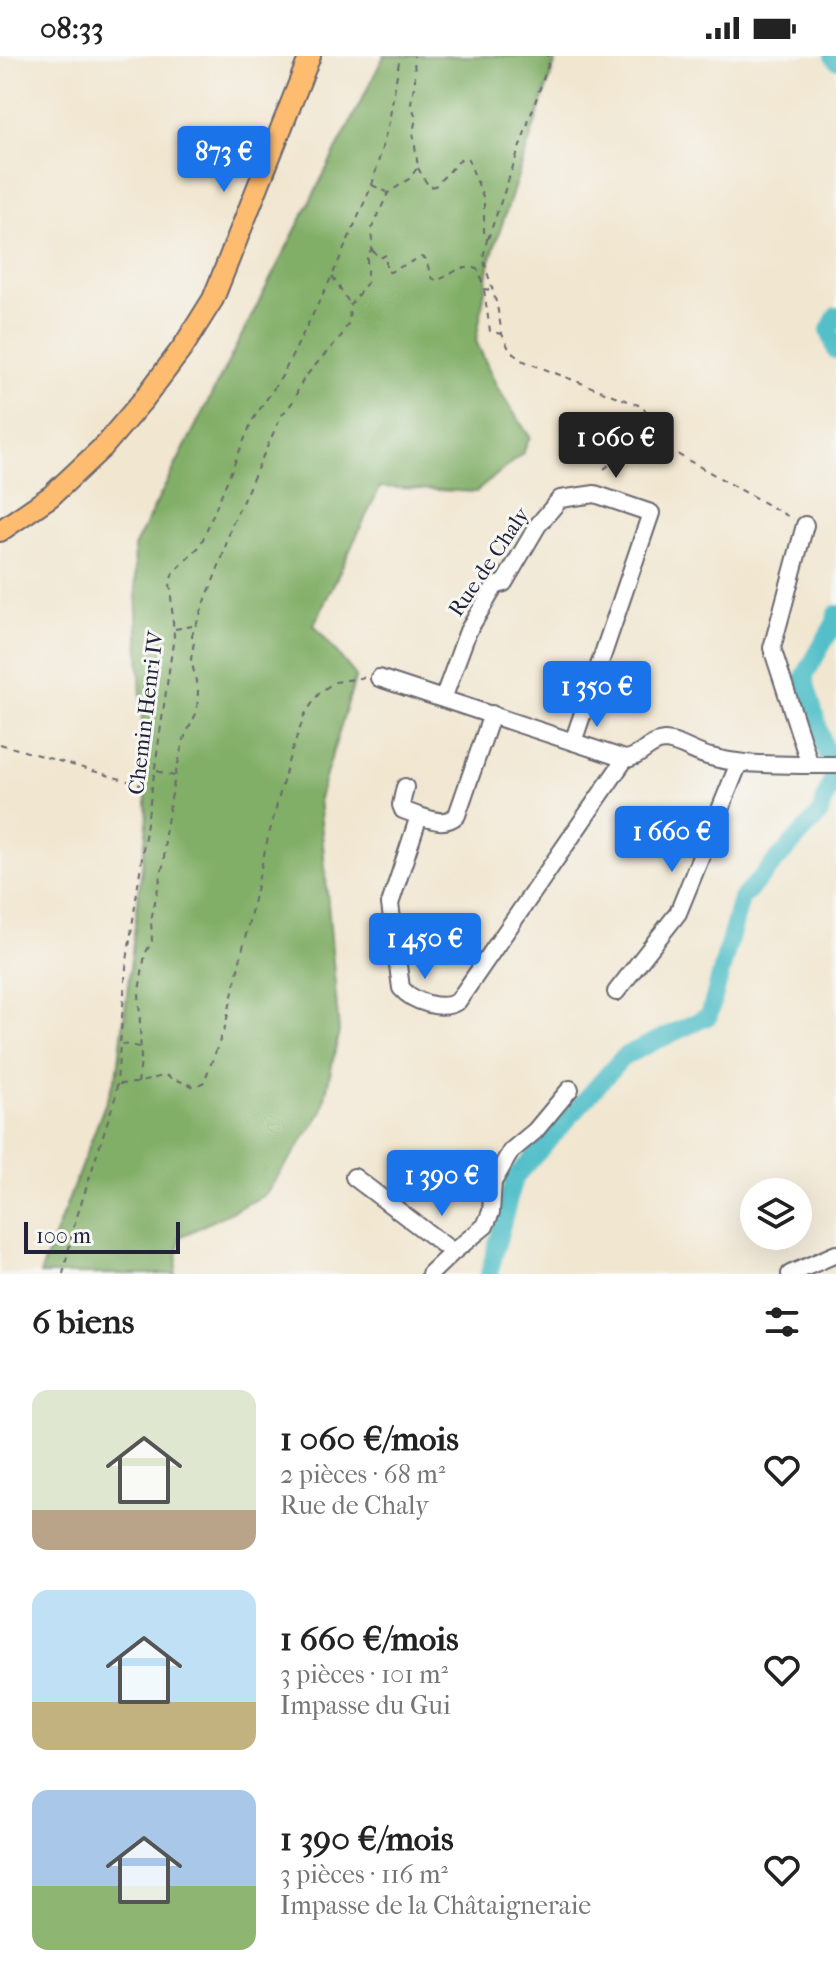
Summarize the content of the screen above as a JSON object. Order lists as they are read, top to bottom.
{
  "streets": {
    "street": ["Rue de Chaly"],
    "path": ["Chemin Henri IV"]
  },
  "scale_bar": "100 m",
  "page": {
    "status": "08:33",
    "price": [
      "873 €",
      "1 060 €",
      "1 350 €",
      "1 660 €",
      "1 450 €",
      "1 390 €"
    ],
    "scale": "100 m",
    "heading": "6 biens",
    "list": [
      {
        "name": "1 060 €/mois",
        "note": "2 pièces · 68 m² · Rue de Chaly"
      },
      {
        "name": "1 660 €/mois",
        "note": "3 pièces · 101 m² · Impasse du Gui"
      },
      {
        "name": "1 390 €/mois",
        "note": "3 pièces · 116 m² · Impasse de la Châtaigneraie"
      }
    ]
  }
}
